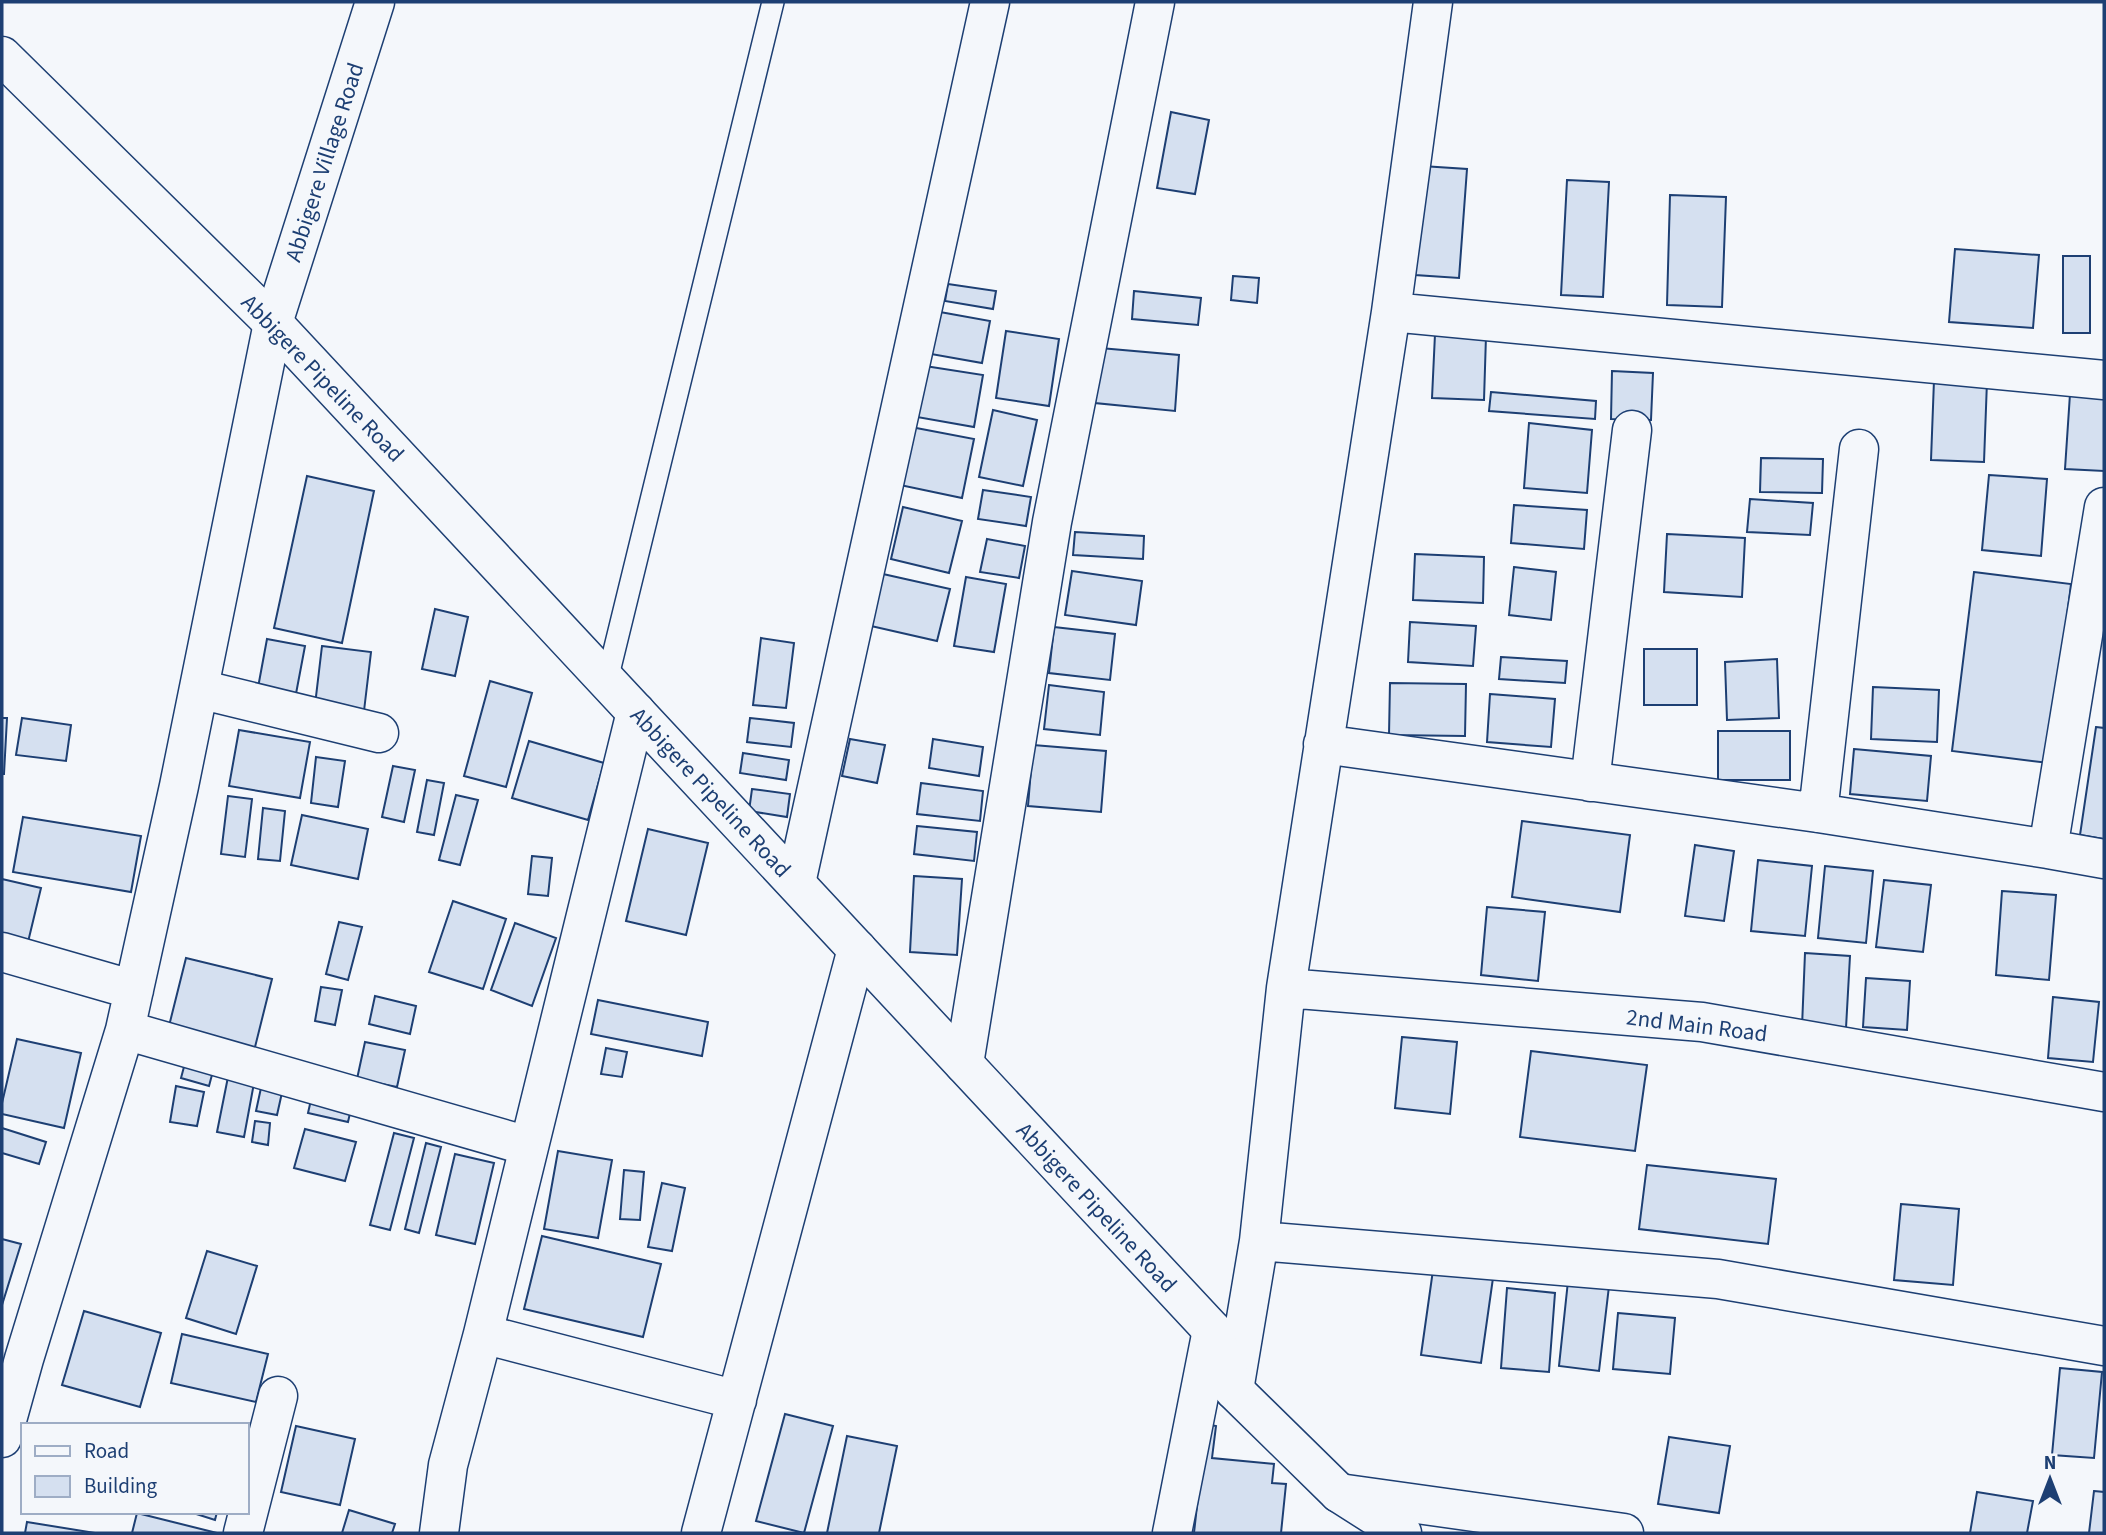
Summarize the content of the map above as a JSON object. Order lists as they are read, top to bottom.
{
  "streets": {
    "street": ["Abbigere Village Road", "Abbigere Pipeline Road", "2nd Main Road"]
  },
  "crossings": [
    ["Abbigere Village Road", "Abbigere Pipeline Road"]
  ],
  "legend": ["Road", "Building"],
  "north": "top"
}
